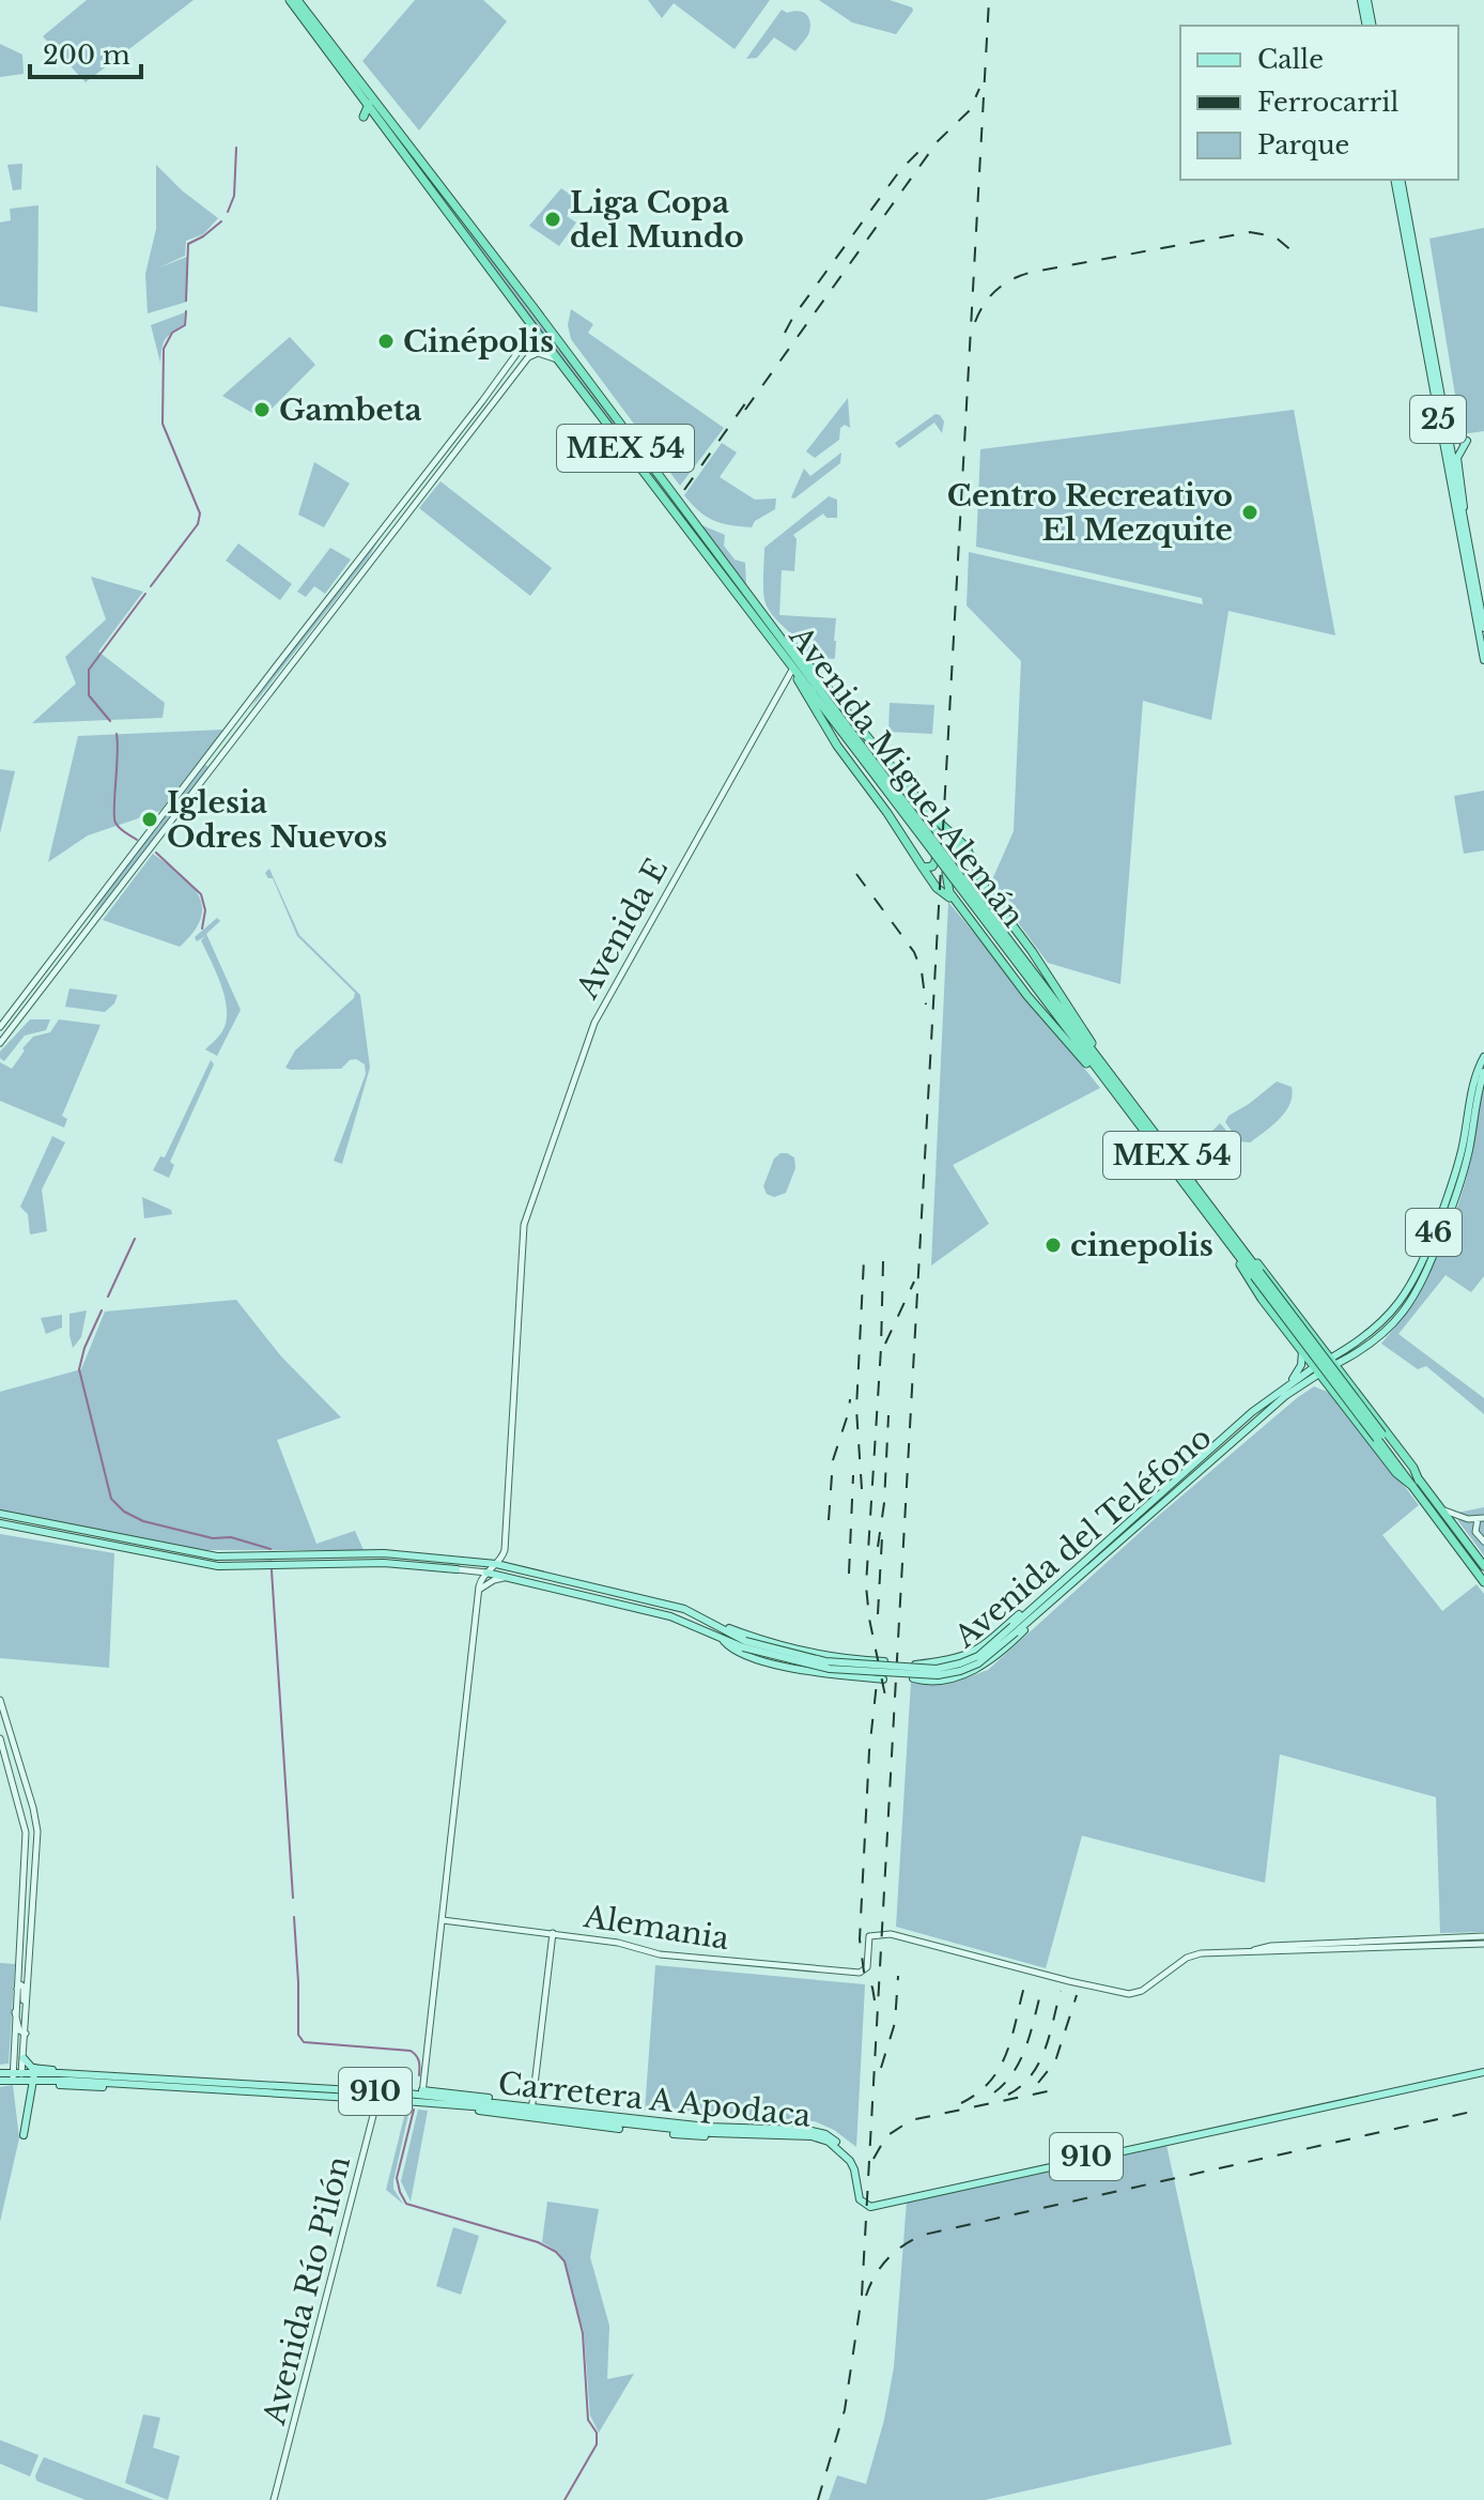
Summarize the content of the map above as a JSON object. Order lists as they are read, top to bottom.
{
  "streets": {
    "highway": ["MEX 54", "Avenida Miguel Alemán"],
    "main road": [
      "25",
      "Avenida E",
      "46",
      "Avenida del Teléfono",
      "Alemania",
      "910",
      "Carretera A Apodaca",
      "Avenida Río Pilón"
    ]
  },
  "crossings": [
    ["Avenida Miguel Alemán", "Avenida E"],
    ["Avenida E", "Avenida del Teléfono"],
    ["46", "Avenida del Teléfono"],
    ["910", "Carretera A Apodaca"],
    ["Carretera A Apodaca", "Avenida Río Pilón"]
  ],
  "places": [
    "Liga Copa del Mundo",
    "Cinépolis",
    "Gambeta",
    "Centro Recreativo El Mezquite",
    "Iglesia Odres Nuevos",
    "cinepolis"
  ],
  "legend": ["Calle", "Ferrocarril", "Parque"],
  "scale_bar": "200 m"
}
